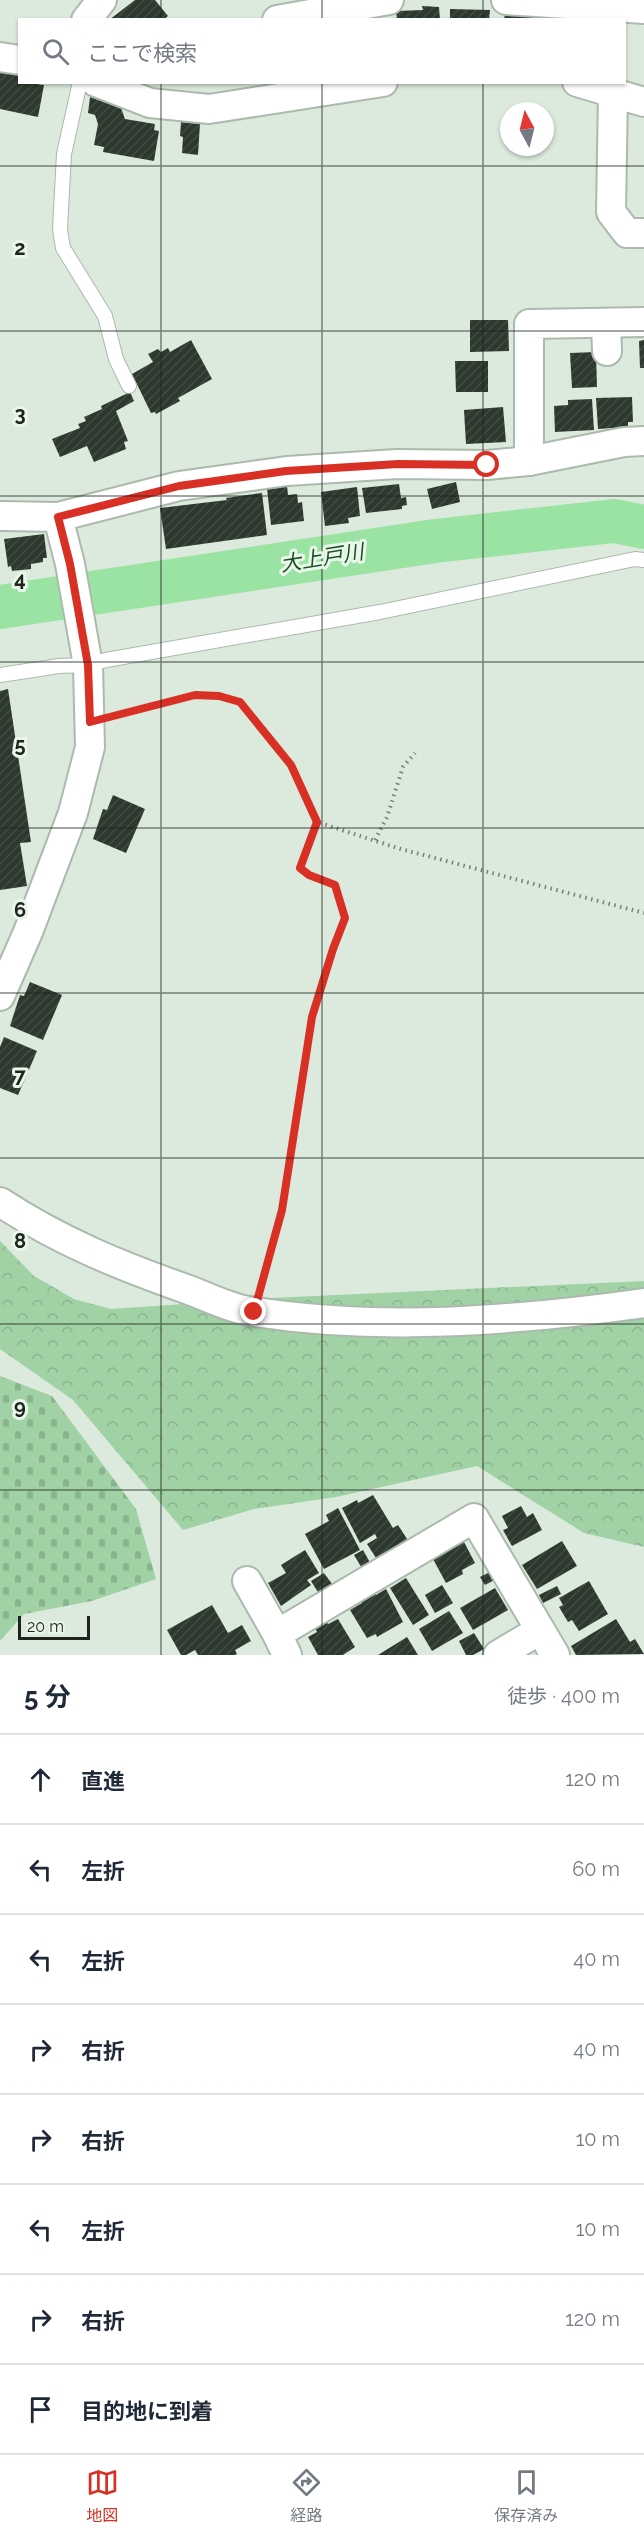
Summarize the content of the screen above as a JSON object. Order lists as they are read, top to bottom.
{
  "water": ["大上戸川"],
  "scale_bar": "20 m",
  "north": "top",
  "page": {
    "search": "ここで検索",
    "scale": "20 m",
    "heading": ["5 分", "徒歩 · 400 m"],
    "list": [
      ["直進", "120 m"],
      ["左折", "60 m"],
      ["左折", "40 m"],
      ["右折", "40 m"],
      ["右折", "10 m"],
      ["左折", "10 m"],
      ["右折", "120 m"],
      "目的地に到着"
    ],
    "nav": ["地図", "経路", "保存済み"]
  },
  "grid": {
    "rows": [
      "2",
      "3",
      "4",
      "5",
      "6",
      "7",
      "8",
      "9"
    ]
  }
}
